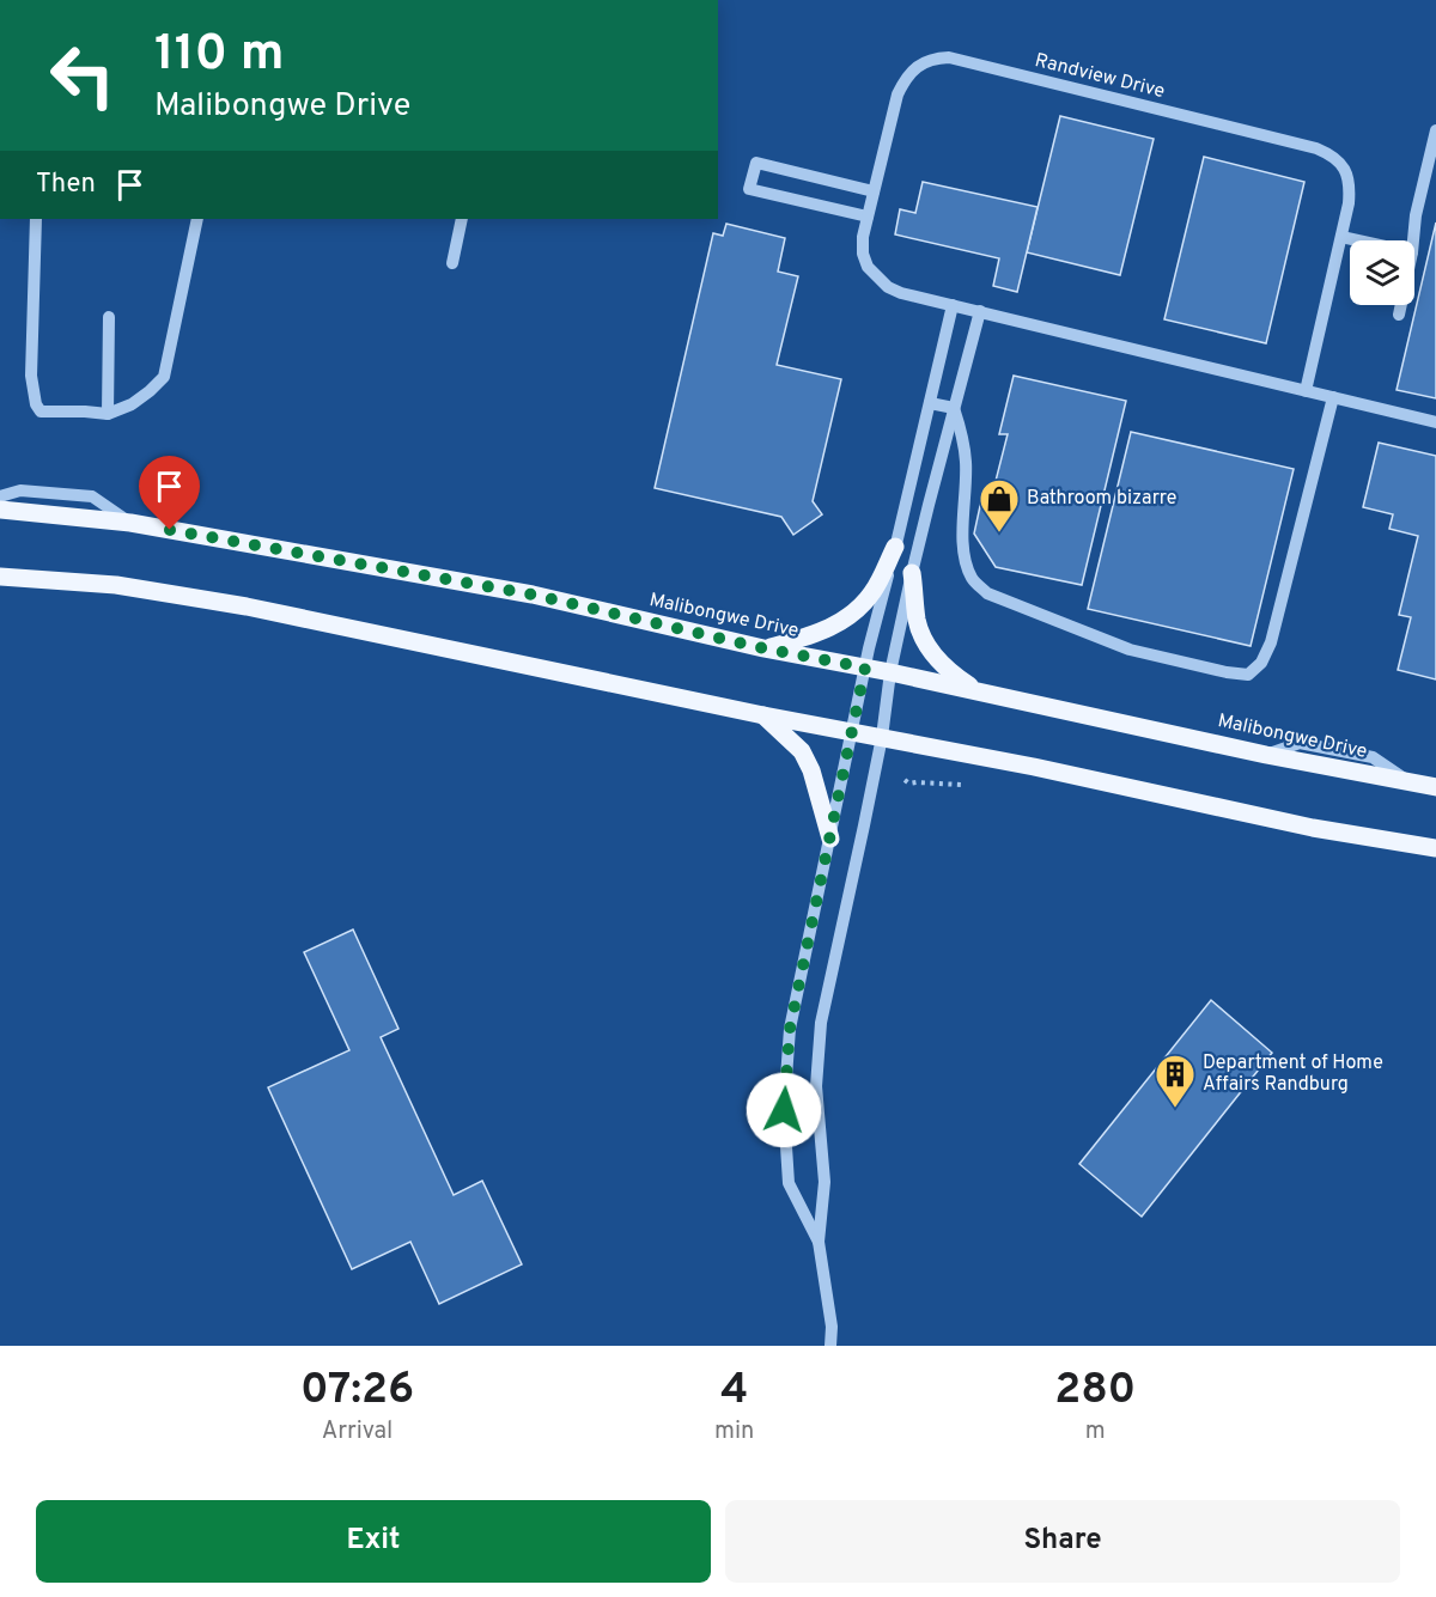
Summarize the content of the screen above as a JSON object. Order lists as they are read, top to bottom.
{
  "streets": {
    "main road": ["Malibongwe Drive"],
    "street": ["Randview Drive"]
  },
  "places": {
    "shop": ["Bathroom bizarre"],
    "building": ["Department of Home Affairs Randburg"]
  },
  "page": {
    "turn": ["110 m", "Malibongwe Drive"],
    "then": "Then",
    "eta": [
      "07:26",
      "Arrival",
      "4",
      "min",
      "280",
      "m"
    ],
    "buttons": ["Exit", "Share"]
  }
}
